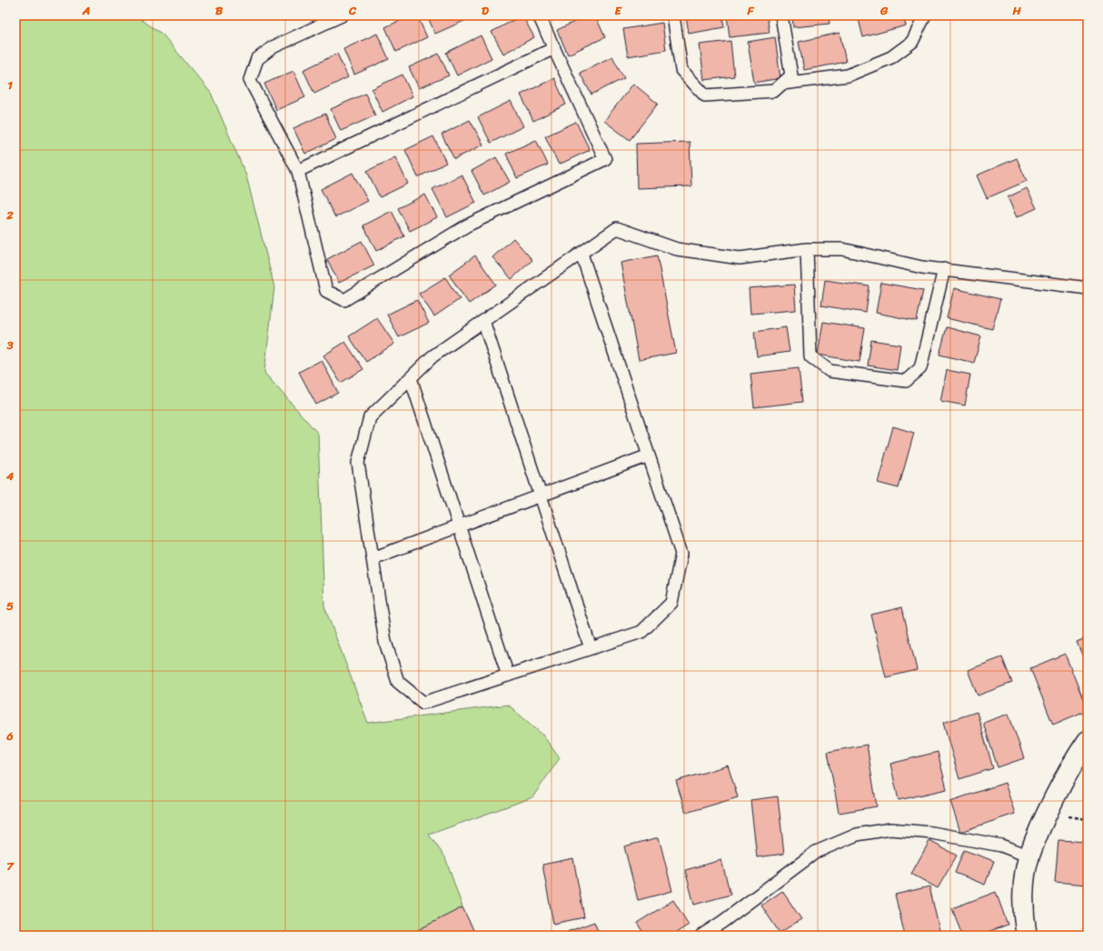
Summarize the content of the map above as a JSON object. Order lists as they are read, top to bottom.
{
  "grid": {
    "columns": [
      "A",
      "B",
      "C",
      "D",
      "E",
      "F",
      "G",
      "H"
    ],
    "rows": [
      "1",
      "2",
      "3",
      "4",
      "5",
      "6",
      "7"
    ]
  }
}
